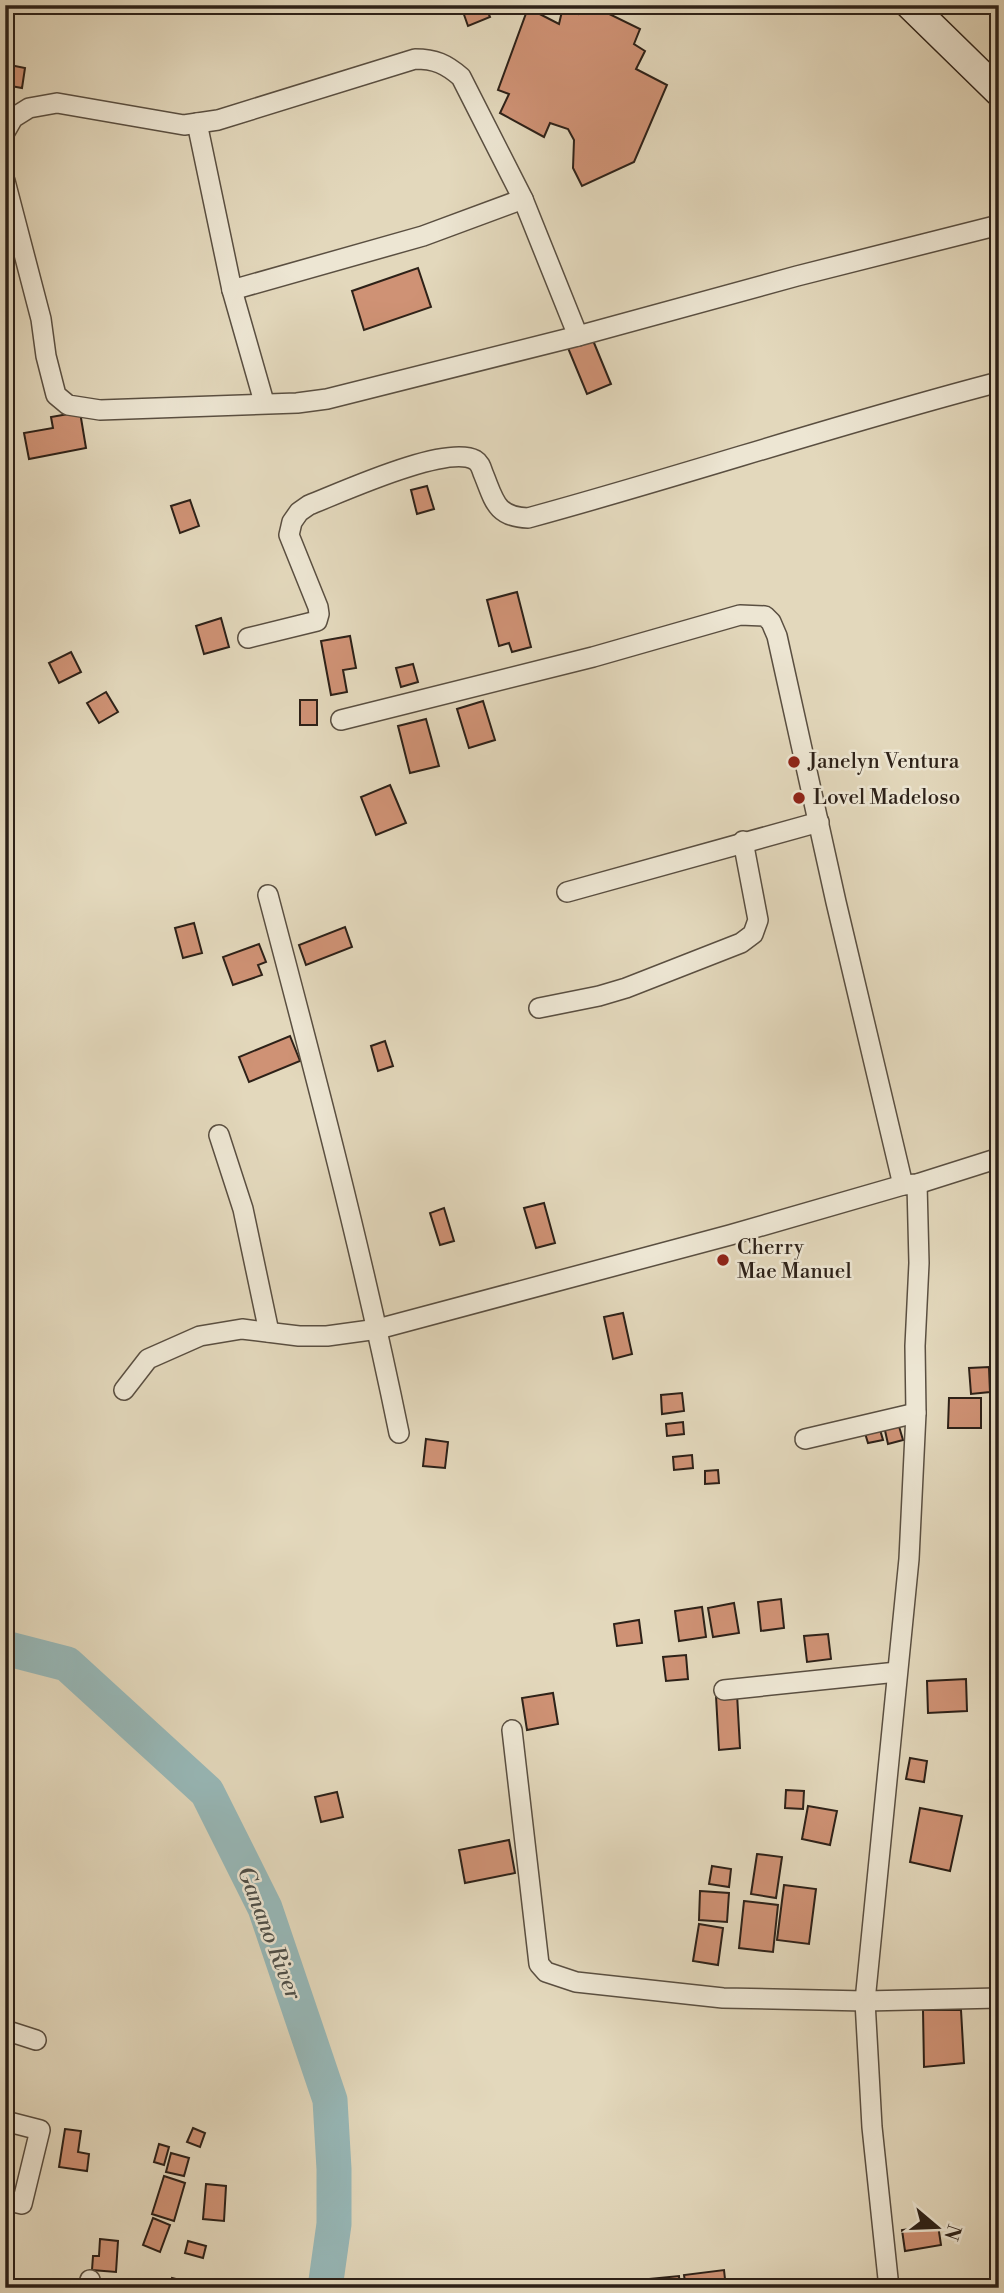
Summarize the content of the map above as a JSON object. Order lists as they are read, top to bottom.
{
  "water": ["Ganano River"],
  "places": ["Janelyn Ventura", "Lovel Madeloso", "Cherry Mae Manuel"],
  "north": "right"
}
